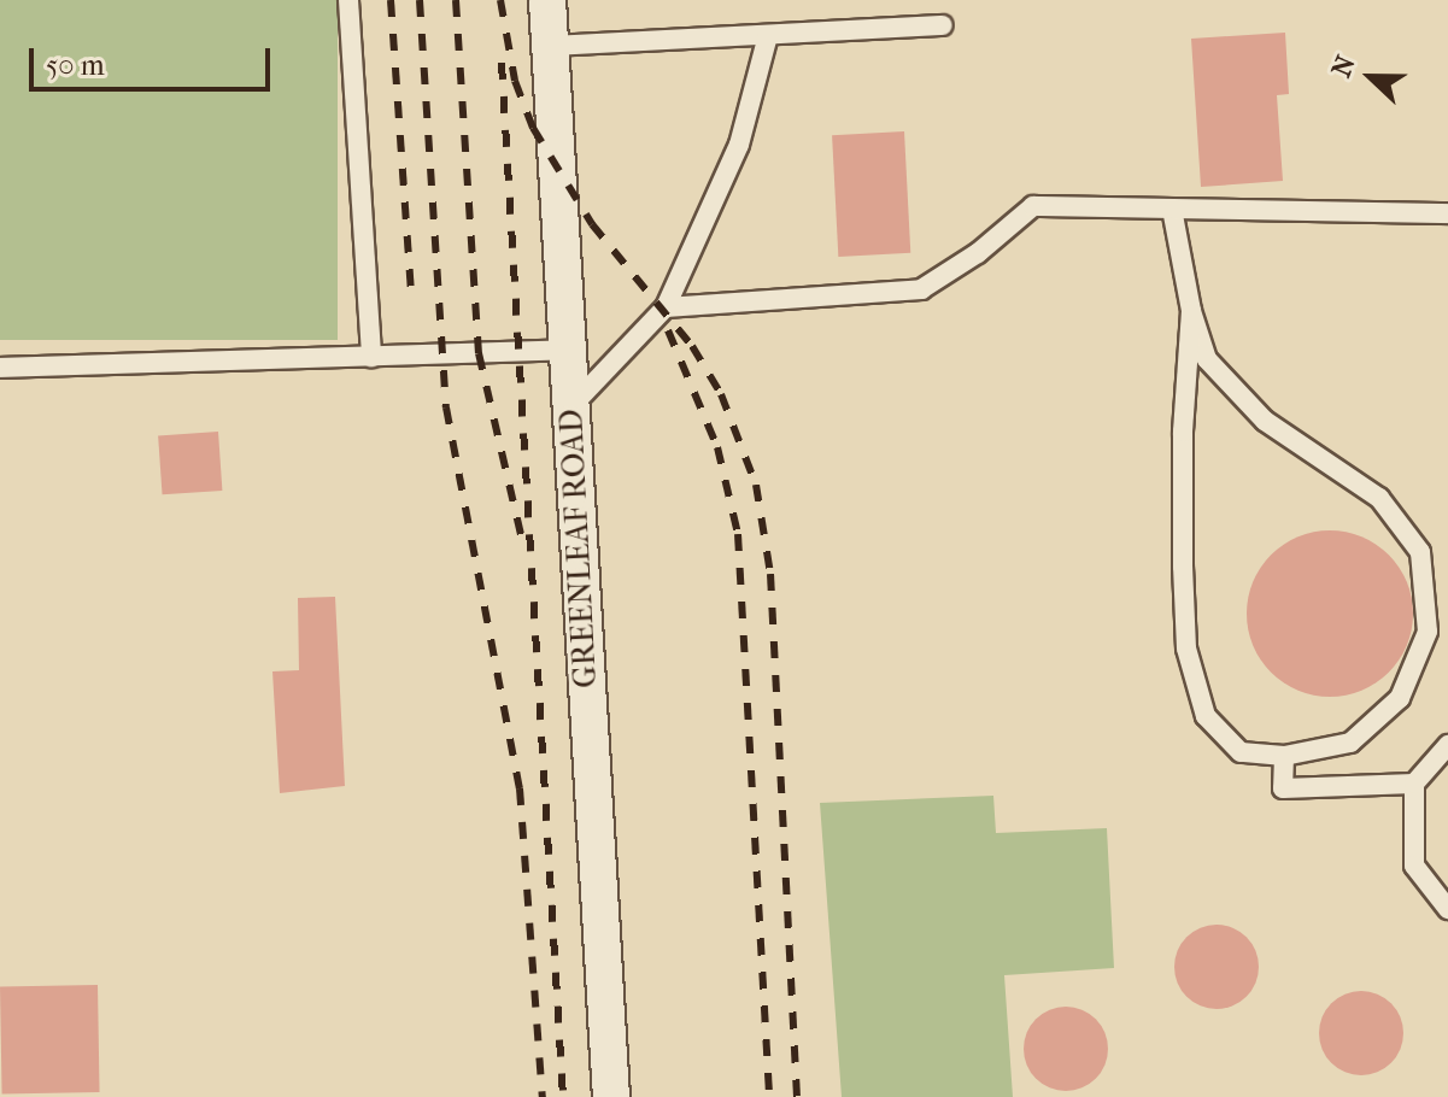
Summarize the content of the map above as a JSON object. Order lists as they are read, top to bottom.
{
  "streets": {
    "street": ["GREENLEAF ROAD"]
  },
  "scale_bar": "50 m",
  "north": "left"
}
